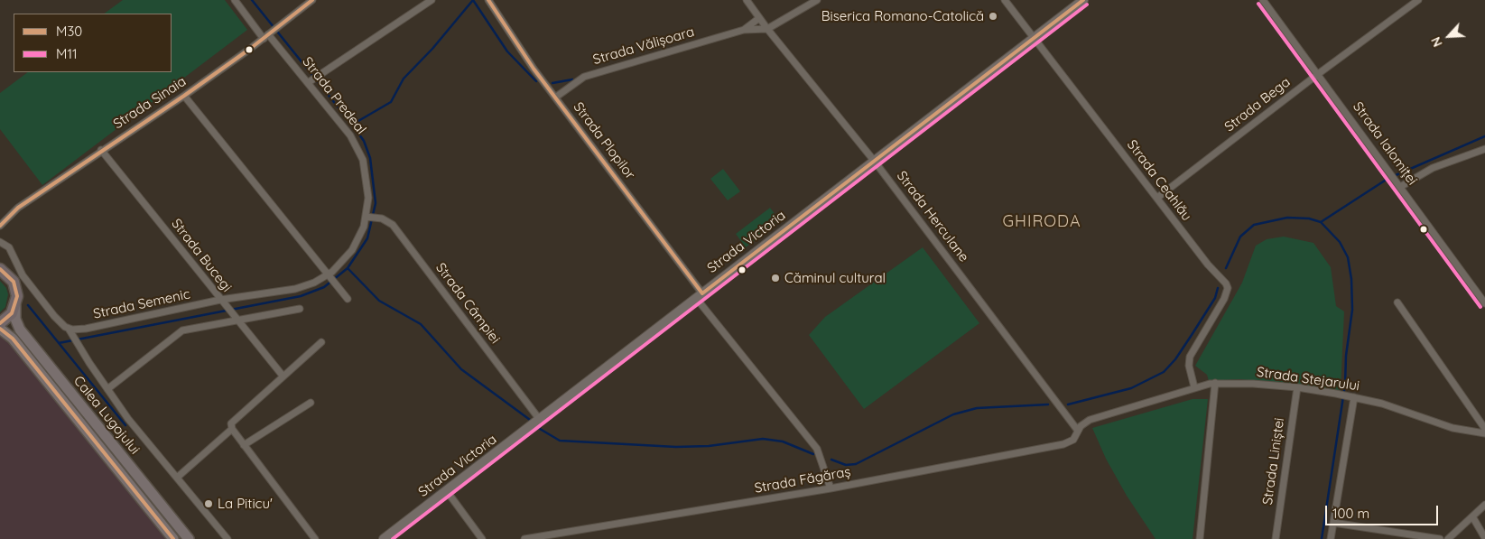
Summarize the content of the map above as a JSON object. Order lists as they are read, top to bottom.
{
  "streets": {
    "main road": ["Calea Lugojului"],
    "street": [
      "Strada Vălișoara",
      "Strada Predeal",
      "Strada Sinaia",
      "Strada Bega",
      "Strada Plopilor",
      "Strada Ialomiței",
      "Strada Ceahlău",
      "Strada Herculane",
      "Strada Victoria",
      "Strada Bucegi",
      "Strada Câmpiei",
      "Strada Semenic",
      "Strada Stejarului",
      "Strada Liniștei",
      "Strada Făgăraș"
    ]
  },
  "crossings": [
    ["Strada Vălișoara", "Strada Plopilor"],
    ["Strada Vălișoara", "Strada Herculane"],
    ["Strada Predeal", "Strada Sinaia"],
    ["Strada Predeal", "Strada Câmpiei"],
    ["Strada Predeal", "Strada Semenic"],
    ["Strada Sinaia", "Strada Bucegi"],
    ["Strada Bega", "Strada Ialomiței"],
    ["Strada Bega", "Strada Ceahlău"],
    ["Strada Plopilor", "Strada Victoria"],
    ["Strada Plopilor", "Strada Făgăraș"],
    ["Strada Ceahlău", "Strada Victoria"],
    ["Strada Ceahlău", "Strada Stejarului"],
    ["Strada Herculane", "Strada Victoria"],
    ["Strada Herculane", "Strada Stejarului"],
    ["Strada Herculane", "Strada Făgăraș"],
    ["Strada Victoria", "Strada Câmpiei"],
    ["Strada Bucegi", "Strada Semenic"],
    ["Strada Stejarului", "Strada Liniștei"],
    ["Strada Stejarului", "Strada Făgăraș"]
  ],
  "districts": ["GHIRODA"],
  "places": ["Biserica Romano-Catolică", "Căminul cultural", "La Piticu'"],
  "lines": ["transit line M30", "transit line M11"],
  "legend": ["M30", "M11"],
  "scale_bar": "100 m",
  "north": "bottom left"
}
